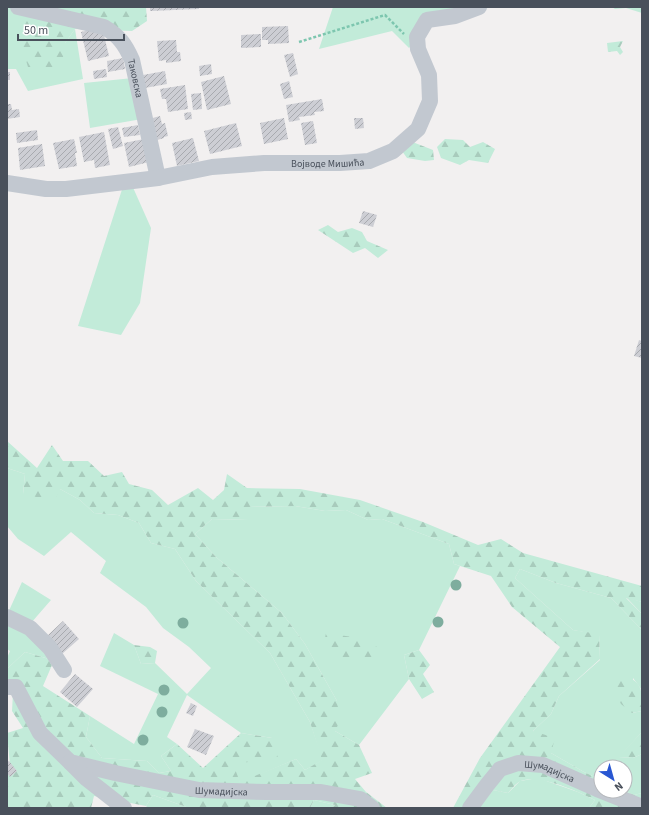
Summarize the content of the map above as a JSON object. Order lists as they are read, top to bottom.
{
  "streets": {
    "street": ["Таковска", "Војводе Мишића", "Шумадијска"]
  },
  "crossings": [
    ["Таковска", "Војводе Мишића"]
  ],
  "scale_bar": "50 m",
  "north": "bottom right"
}
